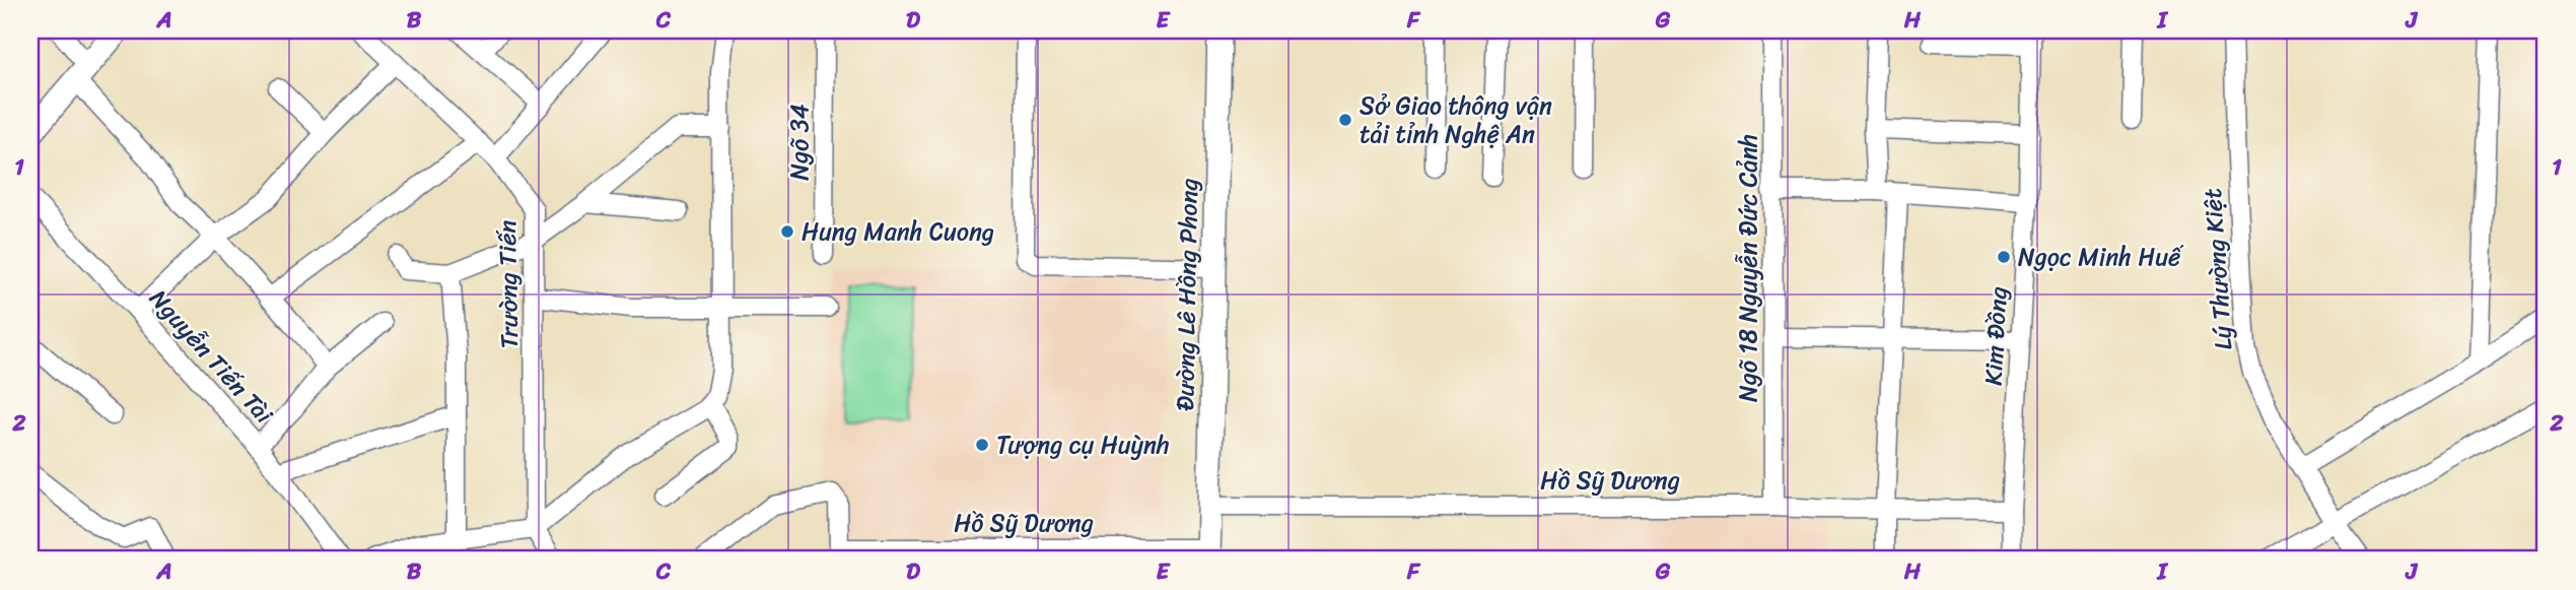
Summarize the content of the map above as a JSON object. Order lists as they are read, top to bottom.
{
  "streets": {
    "main road": ["Đường Lê Hồng Phong"],
    "street": [
      "Ngõ 34",
      "Ngõ 18 Nguyễn Đức Cảnh",
      "Lý Thường Kiệt",
      "Trường Tiến",
      "Kim Đồng",
      "Nguyễn Tiến Tài",
      "Hồ Sỹ Dương"
    ]
  },
  "crossings": [
    ["Ngõ 18 Nguyễn Đức Cảnh", "Hồ Sỹ Dương"],
    ["Đường Lê Hồng Phong", "Hồ Sỹ Dương"],
    ["Kim Đồng", "Hồ Sỹ Dương"]
  ],
  "places": [
    "Sở Giao thông vận tải tỉnh Nghệ An",
    "Hung Manh Cuong",
    "Ngọc Minh Huế",
    "Tượng cụ Huỳnh"
  ],
  "grid": {
    "columns": [
      "A",
      "B",
      "C",
      "D",
      "E",
      "F",
      "G",
      "H",
      "I",
      "J"
    ],
    "rows": ["1", "2"]
  }
}
